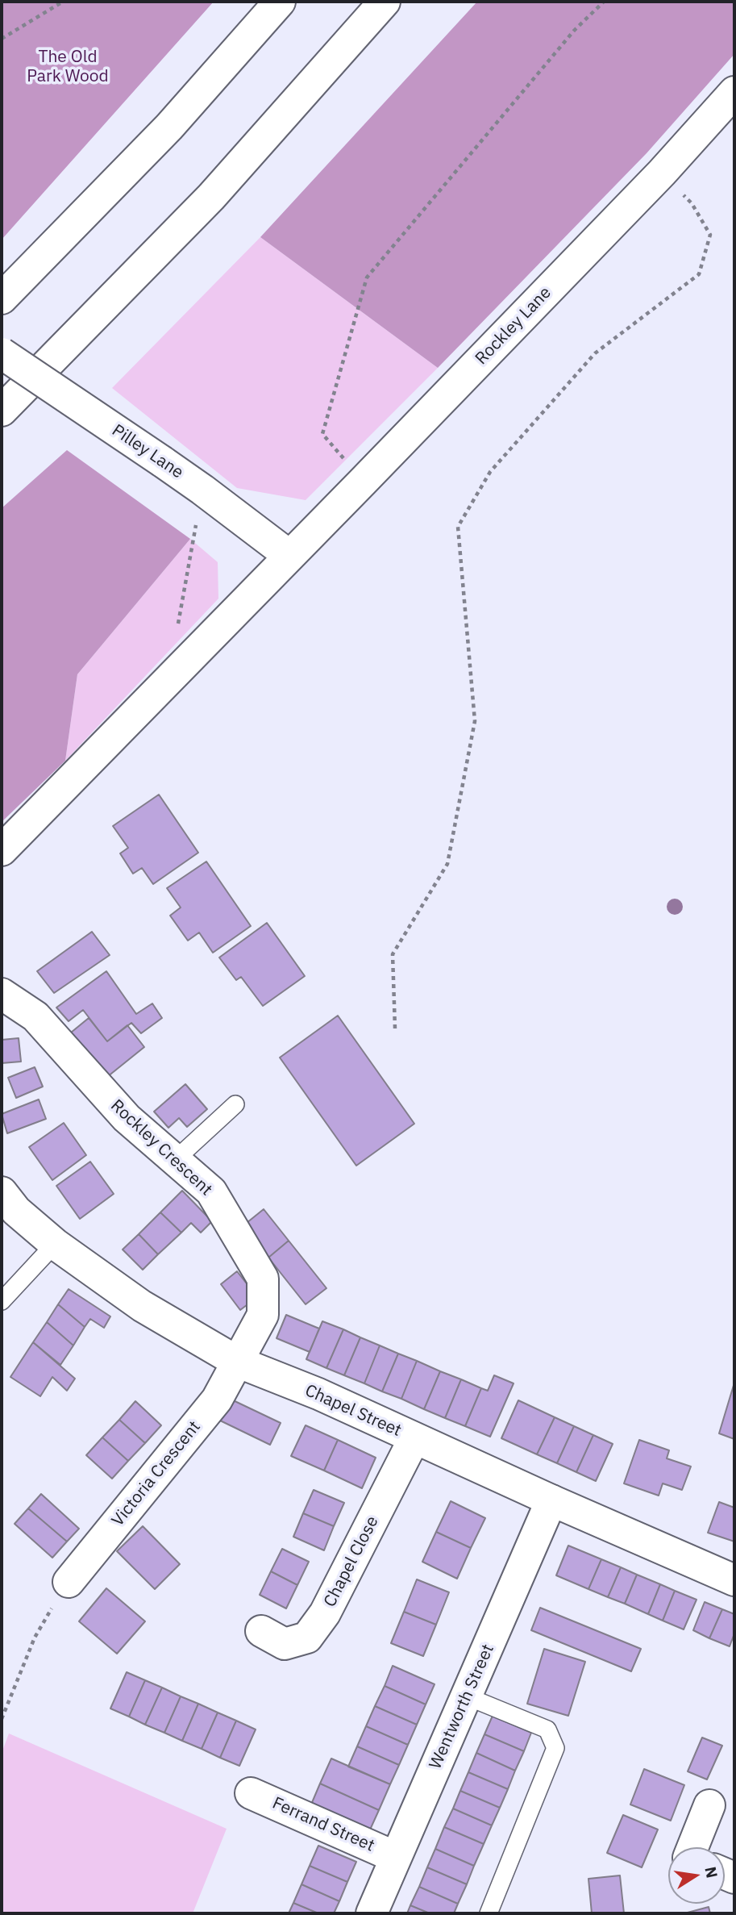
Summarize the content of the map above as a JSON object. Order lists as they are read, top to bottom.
{
  "streets": {
    "main road": [
      "Rockley Lane",
      "Pilley Lane",
      "Rockley Crescent",
      "Chapel Street",
      "Victoria Crescent",
      "Chapel Close",
      "Wentworth Street",
      "Ferrand Street"
    ]
  },
  "crossings": [
    ["Rockley Lane", "Pilley Lane"],
    ["Rockley Crescent", "Chapel Street"],
    ["Rockley Crescent", "Victoria Crescent"],
    ["Chapel Street", "Victoria Crescent"],
    ["Chapel Street", "Chapel Close"],
    ["Chapel Street", "Wentworth Street"],
    ["Wentworth Street", "Ferrand Street"]
  ],
  "parks": ["The Old Park Wood"],
  "north": "right"
}
